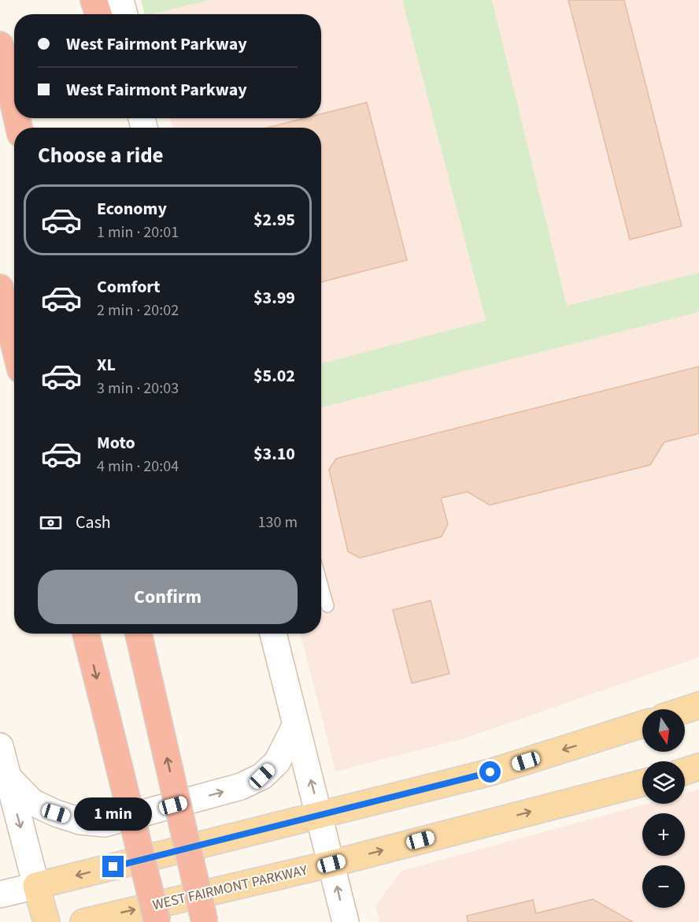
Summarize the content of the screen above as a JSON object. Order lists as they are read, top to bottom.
{
  "streets": {
    "main road": ["WEST FAIRMONT PARKWAY"]
  },
  "north": "bottom",
  "page": {
    "banner": ["West Fairmont Parkway", "West Fairmont Parkway"],
    "heading": "Choose a ride",
    "list": [
      {
        "name": "Economy",
        "note": "1 min · 20:01",
        "value": "$2.95"
      },
      {
        "name": "Comfort",
        "note": "2 min · 20:02",
        "value": "$3.99"
      },
      {
        "name": "XL",
        "note": "3 min · 20:03",
        "value": "$5.02"
      },
      {
        "name": "Moto",
        "note": "4 min · 20:04",
        "value": "$3.10"
      }
    ],
    "pay": ["Cash", "130 m"],
    "buttons": "Confirm",
    "map_buttons": ["+", "−"],
    "bubble": "1 min"
  }
}
